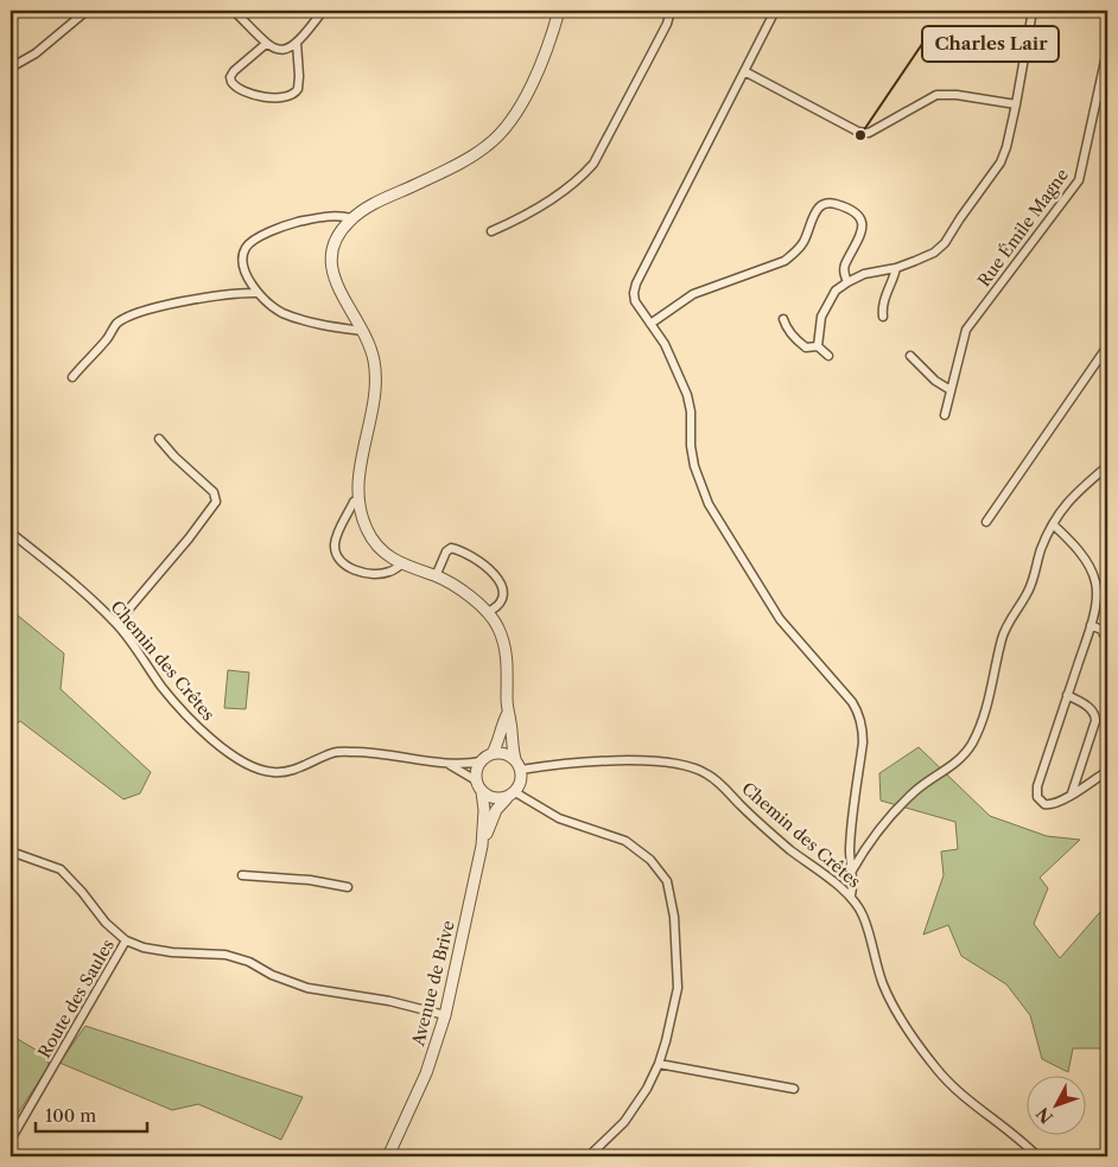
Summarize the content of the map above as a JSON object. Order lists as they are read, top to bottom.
{
  "streets": {
    "street": [
      "Rue Émile Magne",
      "Chemin des Crêtes",
      "Avenue de Brive",
      "Route des Saules"
    ]
  },
  "crossings": [
    ["Avenue de Brive", "Route des Saules"]
  ],
  "places": ["Charles Lair"],
  "scale_bar": "100 m",
  "north": "bottom left"
}
